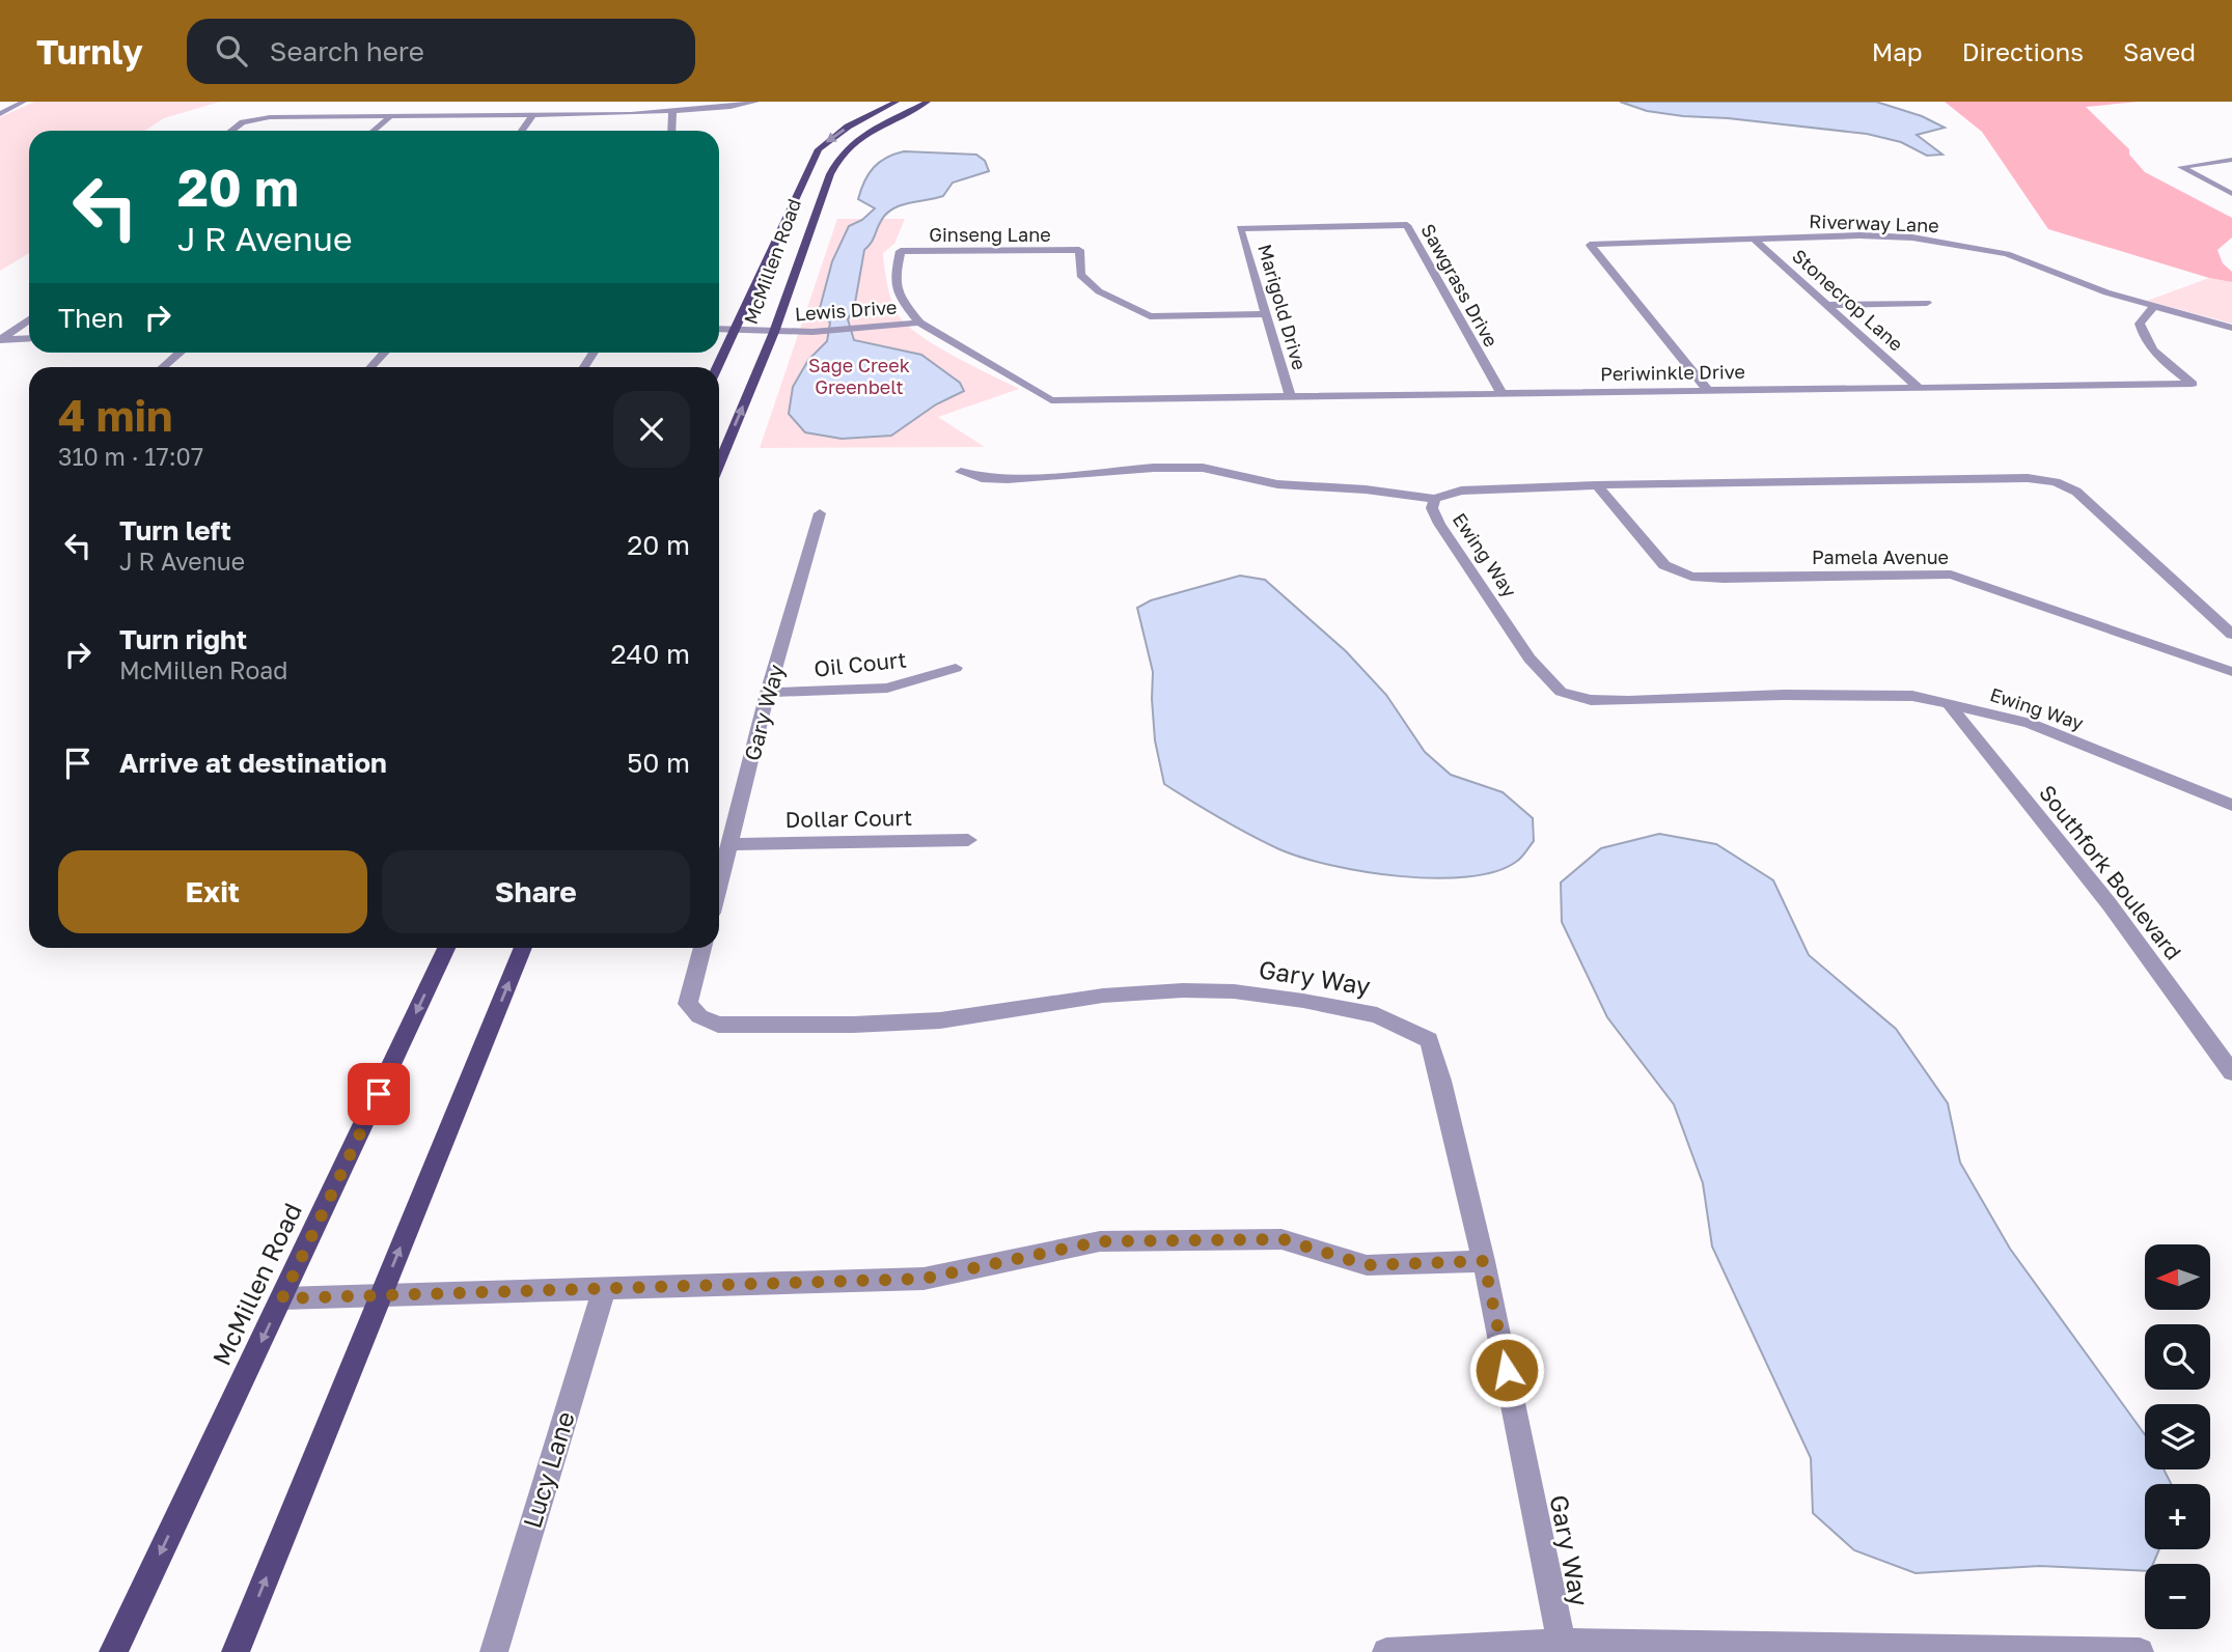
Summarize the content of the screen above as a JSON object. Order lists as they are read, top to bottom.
{
  "streets": {
    "main road": ["McMillen Road"],
    "street": [
      "Riverway Lane",
      "Ginseng Lane",
      "Sawgrass Drive",
      "Stonecrop Lane",
      "Marigold Drive",
      "Lewis Drive",
      "Periwinkle Drive",
      "Ewing Way",
      "Pamela Avenue",
      "Oil Court",
      "Gary Way",
      "Dollar Court",
      "Southfork Boulevard",
      "Lucy Lane"
    ]
  },
  "crossings": [
    ["Riverway Lane", "Stonecrop Lane"],
    ["Riverway Lane", "Periwinkle Drive"],
    ["Ginseng Lane", "Marigold Drive"],
    ["Ginseng Lane", "Lewis Drive"],
    ["Ginseng Lane", "Periwinkle Drive"],
    ["McMillen Road", "Lewis Drive"],
    ["Sawgrass Drive", "Marigold Drive"],
    ["Sawgrass Drive", "Periwinkle Drive"],
    ["Stonecrop Lane", "Periwinkle Drive"],
    ["Marigold Drive", "Periwinkle Drive"],
    ["Lewis Drive", "Periwinkle Drive"],
    ["Ewing Way", "Pamela Avenue"],
    ["Ewing Way", "Southfork Boulevard"],
    ["Oil Court", "Gary Way"],
    ["Gary Way", "Dollar Court"]
  ],
  "parks": ["Sage Creek Greenbelt"],
  "north": "left",
  "page": {
    "header": "Turnly",
    "search": "Search here",
    "nav": ["Map", "Directions", "Saved"],
    "turn": ["20 m", "J R Avenue"],
    "then": "Then",
    "heading": ["4 min", "310 m · 17:07"],
    "list": [
      {
        "name": "Turn left",
        "note": "J R Avenue",
        "value": "20 m"
      },
      {
        "name": "Turn right",
        "note": "McMillen Road",
        "value": "240 m"
      },
      {
        "name": "Arrive at destination",
        "value": "50 m"
      }
    ],
    "buttons": ["Exit", "Share"],
    "map_buttons": ["+", "−"]
  }
}
